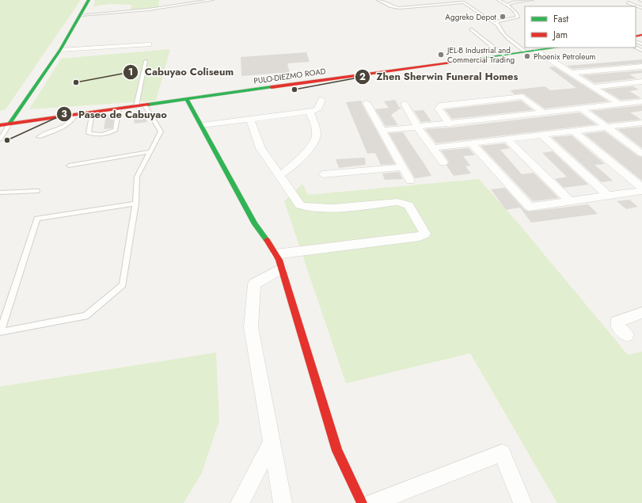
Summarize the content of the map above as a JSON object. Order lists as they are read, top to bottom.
{
  "streets": {
    "street": ["PULO-DIEZMO ROAD"]
  },
  "places": [
    "Aggreko Depot",
    "JEL-B Industrial and Commercial Trading",
    "Phoenix Petroleum",
    "Cabuyao Coliseum",
    "Zhen Sherwin Funeral Homes",
    "Paseo de Cabuyao"
  ],
  "legend": ["Fast", "Jam"]
}
